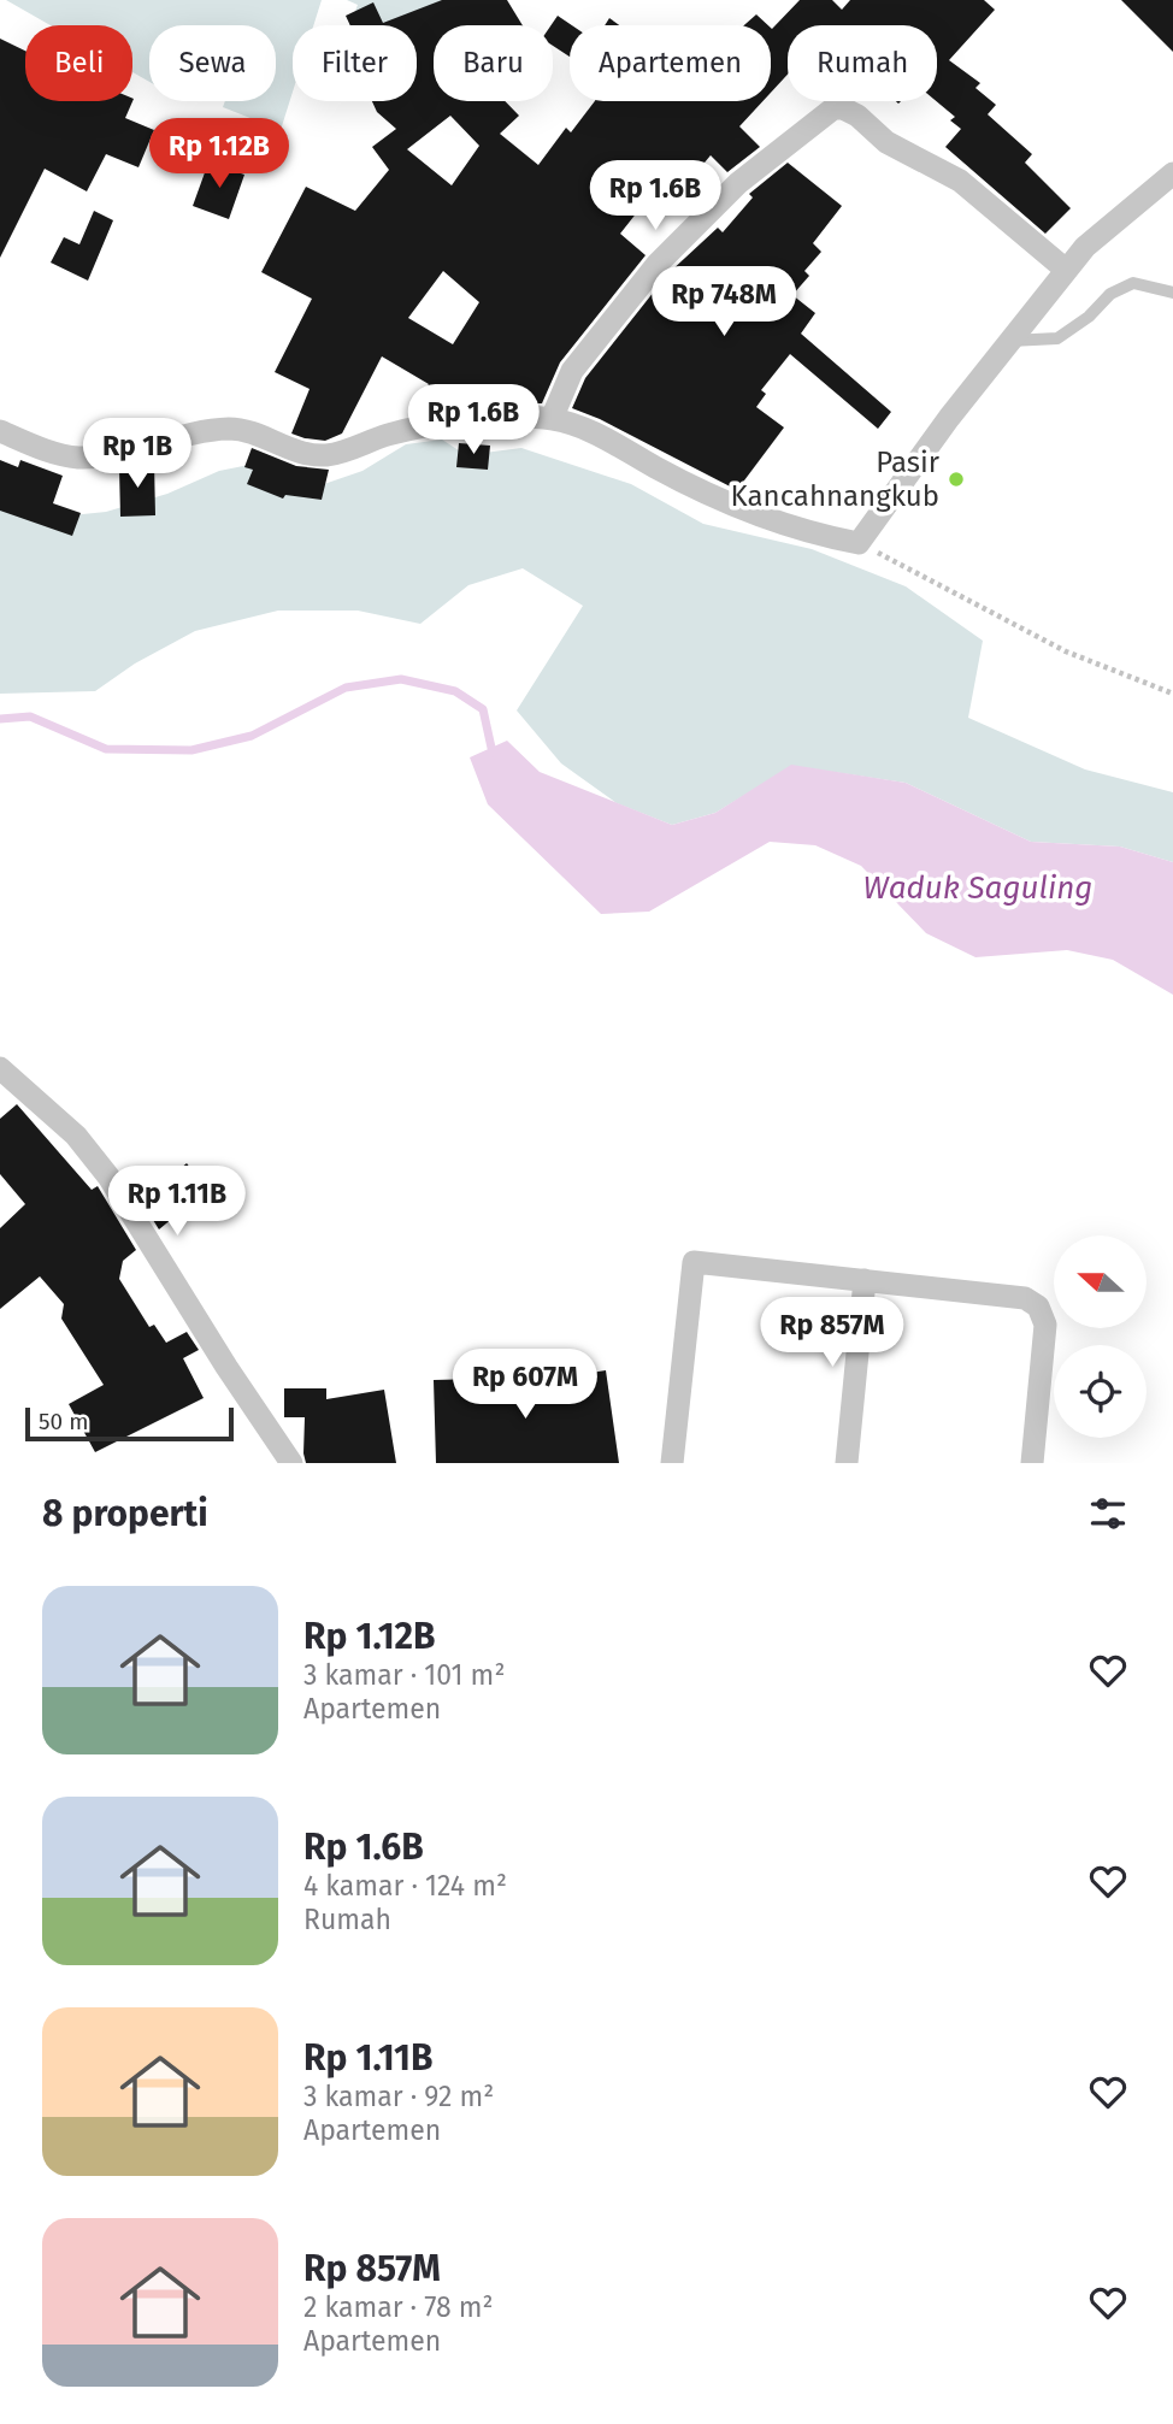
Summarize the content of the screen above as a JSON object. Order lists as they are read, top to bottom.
{
  "water": ["Waduk Saguling"],
  "places": ["Pasir Kancahnangkub"],
  "scale_bar": "50 m",
  "north": "left",
  "page": {
    "chip": [
      "Beli",
      "Sewa",
      "Filter",
      "Baru",
      "Apartemen",
      "Rumah"
    ],
    "price": [
      "Rp 1.12B",
      "Rp 1.6B",
      "Rp 748M",
      "Rp 1.6B",
      "Rp 1B",
      "Rp 1.11B",
      "Rp 857M",
      "Rp 607M"
    ],
    "scale": "50 m",
    "heading": "8 properti",
    "list": [
      {
        "name": "Rp 1.12B",
        "note": "3 kamar · 101 m² · Apartemen"
      },
      {
        "name": "Rp 1.6B",
        "note": "4 kamar · 124 m² · Rumah"
      },
      {
        "name": "Rp 1.11B",
        "note": "3 kamar · 92 m² · Apartemen"
      },
      {
        "name": "Rp 857M",
        "note": "2 kamar · 78 m² · Apartemen"
      }
    ]
  }
}
